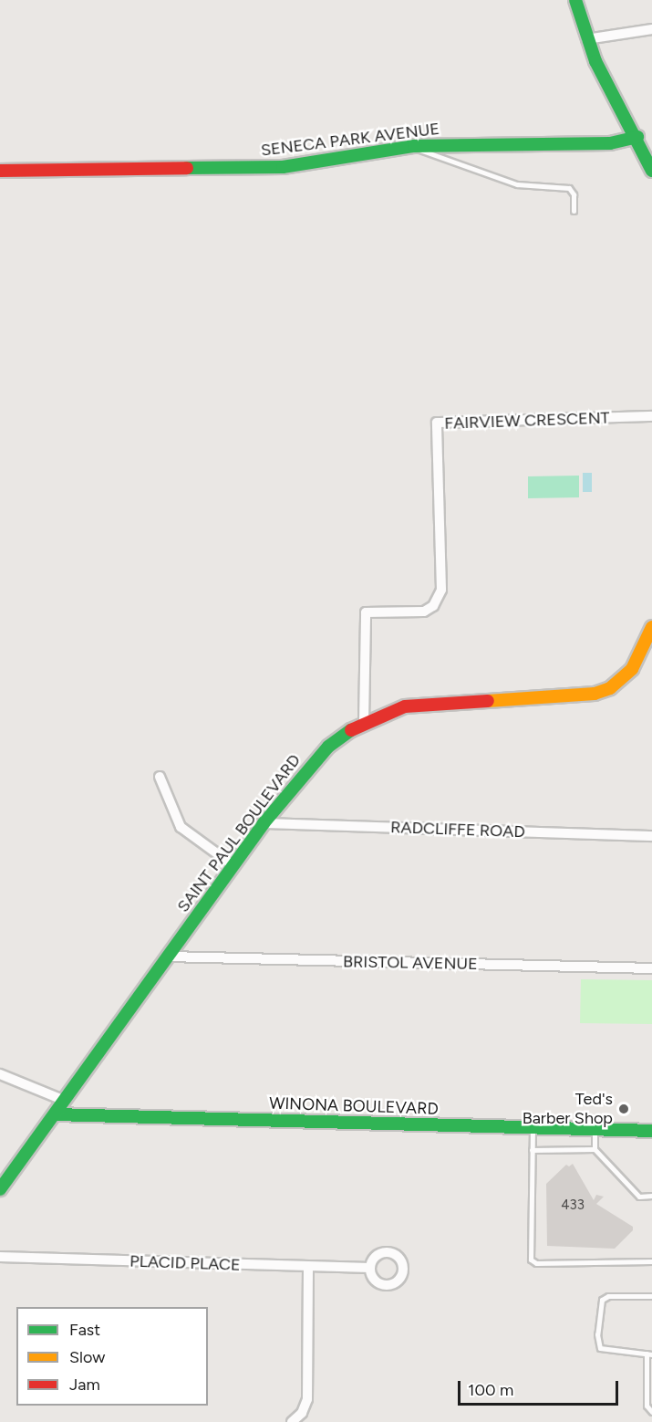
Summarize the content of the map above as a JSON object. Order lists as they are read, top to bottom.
{
  "streets": {
    "street": [
      "SENECA PARK AVENUE",
      "FAIRVIEW CRESCENT",
      "RADCLIFFE ROAD",
      "SAINT PAUL BOULEVARD",
      "BRISTOL AVENUE",
      "WINONA BOULEVARD",
      "PLACID PLACE"
    ]
  },
  "crossings": [
    ["FAIRVIEW CRESCENT", "SAINT PAUL BOULEVARD"],
    ["RADCLIFFE ROAD", "SAINT PAUL BOULEVARD"],
    ["SAINT PAUL BOULEVARD", "BRISTOL AVENUE"],
    ["SAINT PAUL BOULEVARD", "WINONA BOULEVARD"]
  ],
  "places": ["Ted's Barber Shop"],
  "house_numbers": ["433"],
  "legend": ["Fast", "Slow", "Jam"],
  "scale_bar": "100 m"
}
